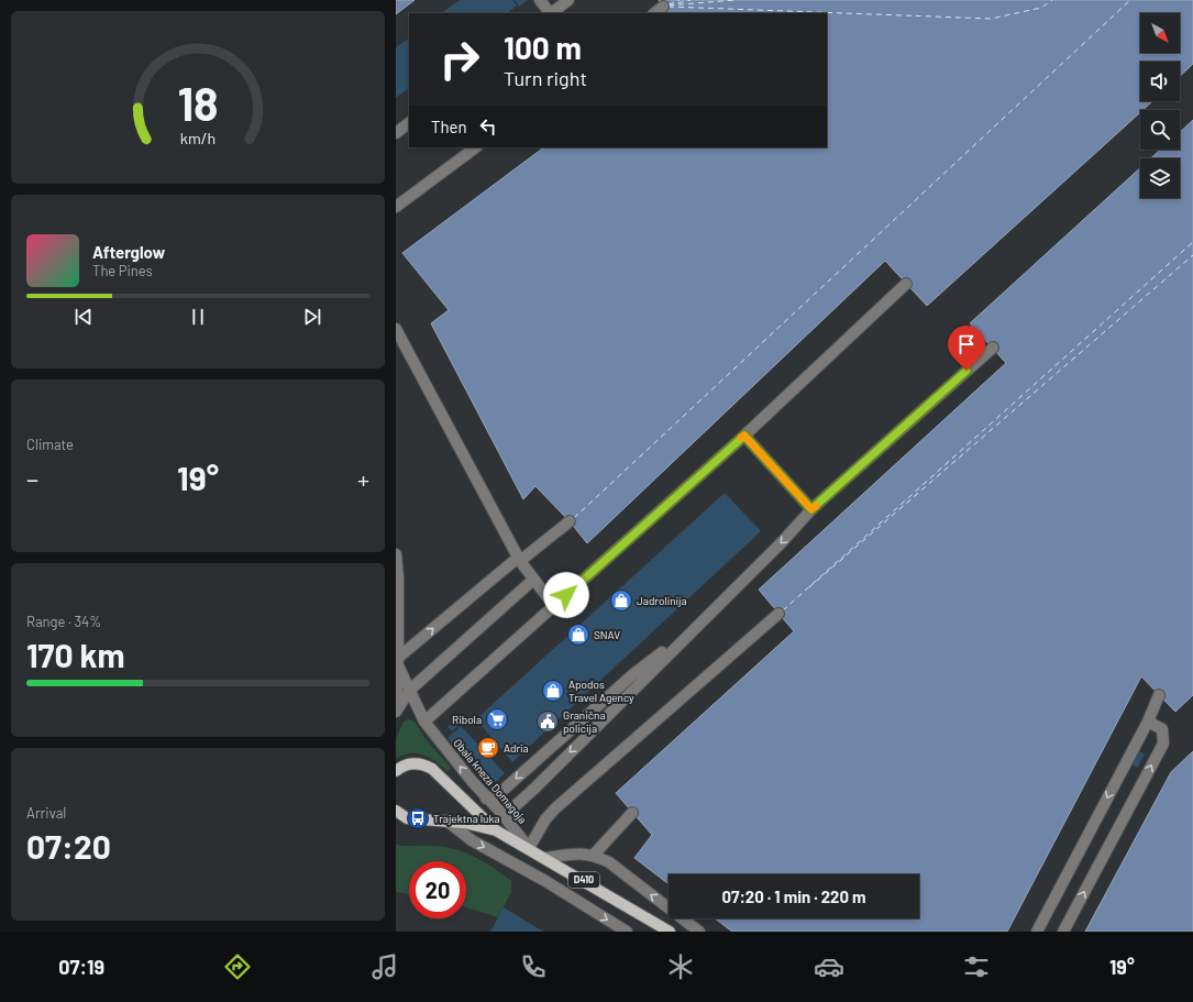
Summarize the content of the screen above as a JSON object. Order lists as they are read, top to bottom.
{
  "streets": {
    "main road": ["Obala kneza Domagoja", "D410"]
  },
  "places": {
    "shop": ["Jadrolinija", "SNAV", "Apodos Travel Agency"],
    "supermarket": ["Ribola"],
    "public building": ["Granična policija"],
    "cafe": ["Adria"],
    "bus stop": ["Trajektna luka"]
  },
  "north": "bottom right",
  "page": {
    "turn": ["100 m", "Turn right"],
    "then": "Then",
    "song": ["Afterglow", "The Pines"],
    "tile": [
      "Climate",
      ["Range · 34%", "170 km"],
      ["Arrival", "07:20"]
    ],
    "heat": ["−", "19°", "+"],
    "limit": "20",
    "trip": "07:20 · 1 min · 220 m",
    "tabs": ["07:19", "19°"],
    "gauge": ["18", "km/h"]
  }
}
